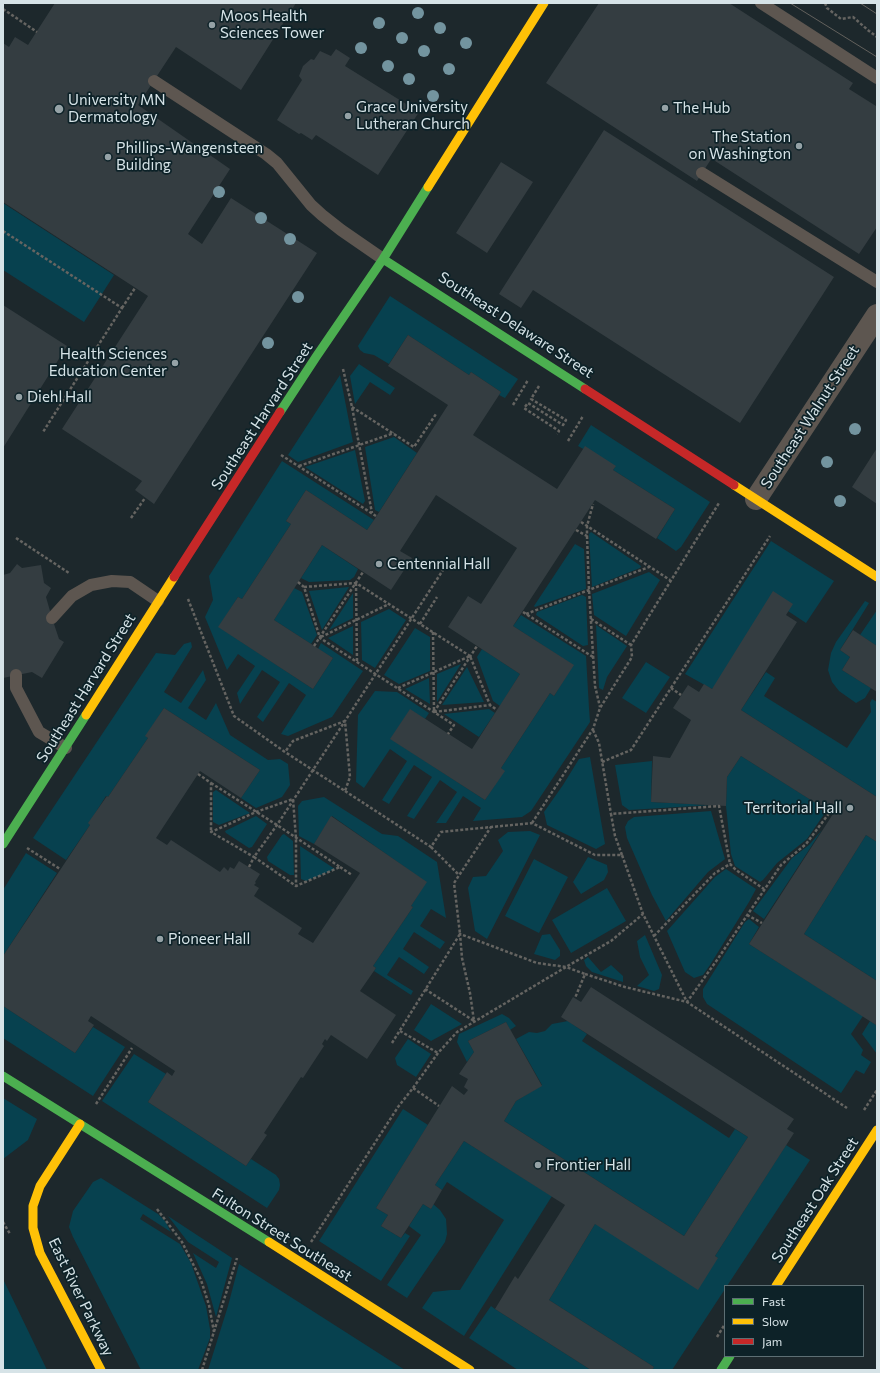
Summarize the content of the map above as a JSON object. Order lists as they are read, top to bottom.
{
  "streets": {
    "street": [
      "Southeast Delaware Street",
      "Southeast Harvard Street",
      "Southeast Walnut Street",
      "Southeast Oak Street",
      "Fulton Street Southeast",
      "East River Parkway"
    ]
  },
  "crossings": [
    ["Southeast Delaware Street", "Southeast Harvard Street"],
    ["Southeast Delaware Street", "Southeast Walnut Street"],
    ["Fulton Street Southeast", "East River Parkway"]
  ],
  "places": [
    "Moos Health Sciences Tower",
    "The Hub",
    "University MN Dermatology",
    "Grace University Lutheran Church",
    "The Station on Washington",
    "Phillips-Wangensteen Building",
    "Health Sciences Education Center",
    "Diehl Hall",
    "Centennial Hall",
    "Territorial Hall",
    "Pioneer Hall",
    "Frontier Hall"
  ],
  "legend": ["Fast", "Slow", "Jam"]
}
